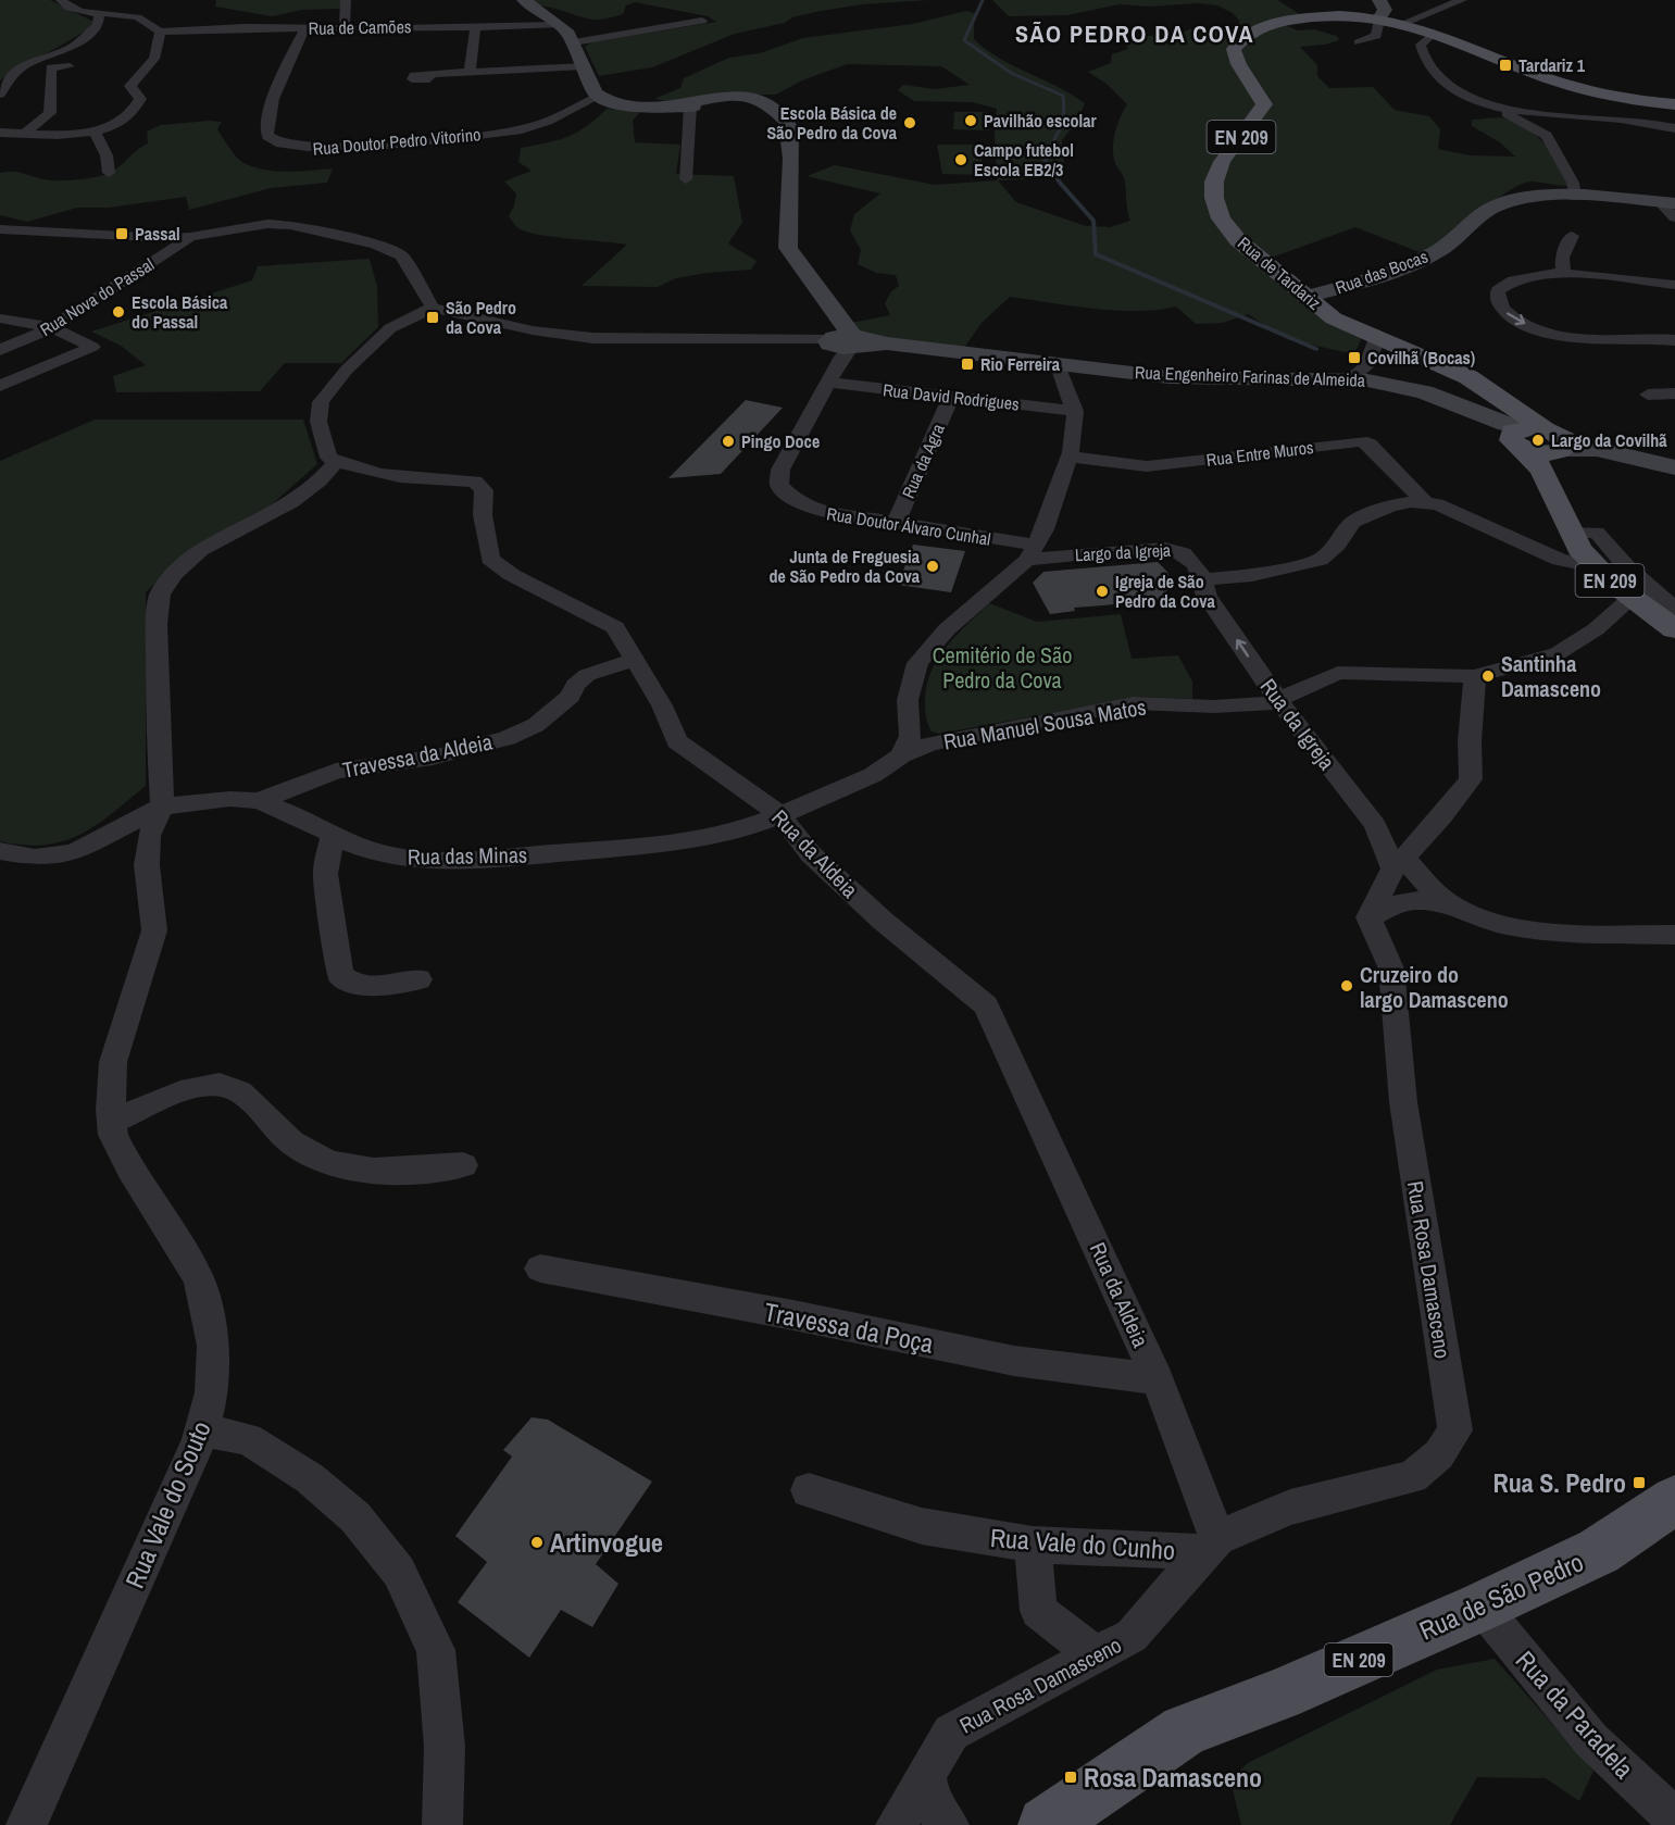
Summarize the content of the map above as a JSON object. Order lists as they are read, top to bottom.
{
  "streets": {
    "main road": ["EN 209", "Rua de Tardariz", "Rua de São Pedro"],
    "street": [
      "Rua de Camões",
      "Rua Doutor Pedro Vitorino",
      "Rua das Bocas",
      "Rua Nova do Passal",
      "Rua Engenheiro Farinas de Almeida",
      "Rua David Rodrigues",
      "Rua Entre Muros",
      "Rua da Agra",
      "Rua Doutor Álvaro Cunhal",
      "Largo da Igreja",
      "Rua Manuel Sousa Matos",
      "Rua da Igreja",
      "Travessa da Aldeia",
      "Rua da Aldeia",
      "Rua das Minas",
      "Rua Rosa Damasceno",
      "Travessa da Poça",
      "Rua Vale do Souto",
      "Rua Vale do Cunho",
      "Rua da Paradela"
    ]
  },
  "crossings": [
    ["Rua de Camões", "Rua Doutor Pedro Vitorino"],
    ["Rua das Bocas", "Rua de Tardariz"],
    ["Rua de Tardariz", "Rua Engenheiro Farinas de Almeida"],
    ["Rua Engenheiro Farinas de Almeida", "Rua Doutor Álvaro Cunhal"],
    ["Rua David Rodrigues", "Rua da Agra"],
    ["Rua David Rodrigues", "Rua Doutor Álvaro Cunhal"],
    ["Rua da Agra", "Rua Doutor Álvaro Cunhal"],
    ["Rua Doutor Álvaro Cunhal", "Largo da Igreja"],
    ["Largo da Igreja", "Rua da Igreja"],
    ["Rua Manuel Sousa Matos", "Rua da Igreja"],
    ["Rua Manuel Sousa Matos", "Rua da Aldeia"],
    ["Rua Manuel Sousa Matos", "Rua das Minas"],
    ["Travessa da Aldeia", "Rua da Aldeia"],
    ["Travessa da Aldeia", "Rua das Minas"],
    ["Rua da Aldeia", "Rua das Minas"],
    ["Rua da Aldeia", "Rua Rosa Damasceno"],
    ["Rua da Aldeia", "Travessa da Poça"],
    ["Rua da Aldeia", "Rua Vale do Cunho"],
    ["Rua das Minas", "Rua Vale do Souto"],
    ["Rua Rosa Damasceno", "Rua Vale do Cunho"],
    ["Rua de São Pedro", "Rua da Paradela"]
  ],
  "districts": ["SÃO PEDRO DA COVA"],
  "parks": ["Cemitério de São Pedro da Cova"],
  "places": {
    "transit": [
      "Tardariz 1",
      "Passal",
      "São Pedro da Cova",
      "Covilhã (Bocas)",
      "Rio Ferreira",
      "Rua S. Pedro",
      "Rosa Damasceno"
    ],
    "other": [
      "Pavilhão escolar",
      "Escola Básica de São Pedro da Cova",
      "Campo futebol Escola EB2/3",
      "Escola Básica do Passal",
      "Largo da Covilhã",
      "Pingo Doce",
      "Junta de Freguesia de São Pedro da Cova",
      "Igreja de São Pedro da Cova",
      "Santinha Damasceno",
      "Cruzeiro do largo Damasceno",
      "Artinvogue"
    ]
  }
}
